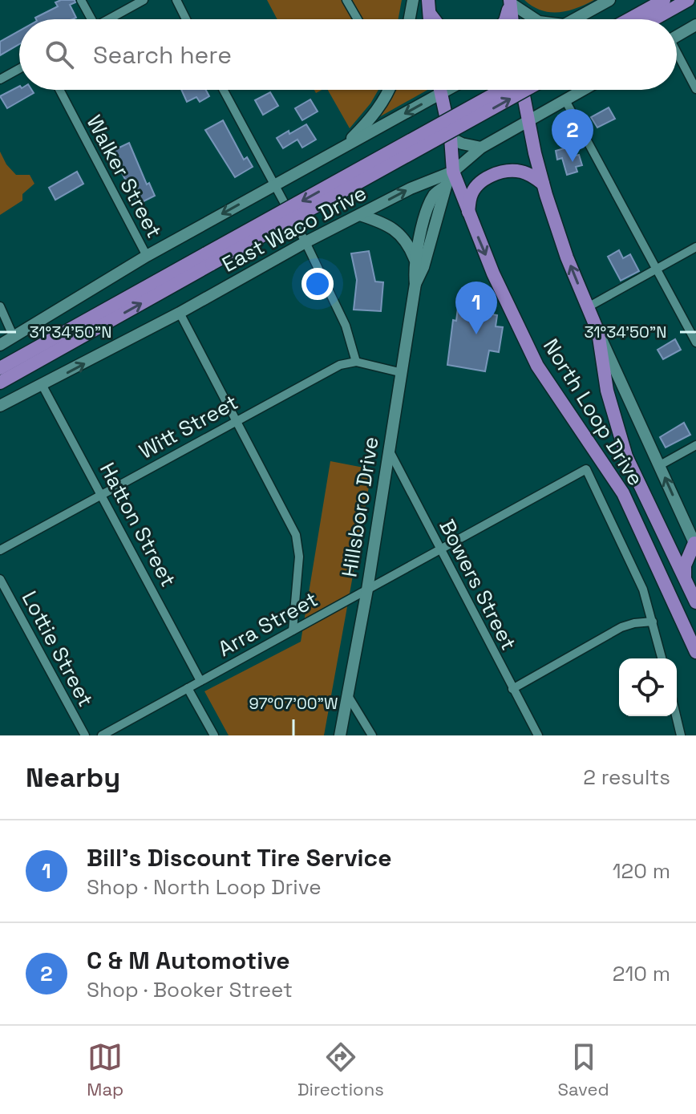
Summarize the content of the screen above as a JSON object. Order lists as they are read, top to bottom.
{
  "streets": {
    "main road": ["East Waco Drive", "North Loop Drive", "Hillsboro Drive"],
    "street": [
      "Walker Street",
      "Witt Street",
      "Hatton Street",
      "Bowers Street",
      "Arra Street",
      "Lottie Street"
    ]
  },
  "crossings": [
    ["East Waco Drive", "North Loop Drive"],
    ["East Waco Drive", "Hillsboro Drive"],
    ["East Waco Drive", "Hatton Street"],
    ["North Loop Drive", "Hillsboro Drive"],
    ["North Loop Drive", "Arra Street"],
    ["Witt Street", "Hatton Street"],
    ["Hillsboro Drive", "Bowers Street"],
    ["Hillsboro Drive", "Arra Street"],
    ["Hatton Street", "Arra Street"],
    ["Bowers Street", "Arra Street"]
  ],
  "page": {
    "search": "Search here",
    "pins": ["2", "1"],
    "heading": ["Nearby", "2 results"],
    "list": [
      {
        "mark": "1",
        "name": "Bill's Discount Tire Service",
        "note": "Shop · North Loop Drive",
        "value": "120 m"
      },
      {
        "mark": "2",
        "name": "C & M Automotive",
        "note": "Shop · Booker Street",
        "value": "210 m"
      }
    ],
    "nav": ["Map", "Directions", "Saved"]
  },
  "coordinates": ["31°34'50\"N", "97°07'00\"W"]
}
